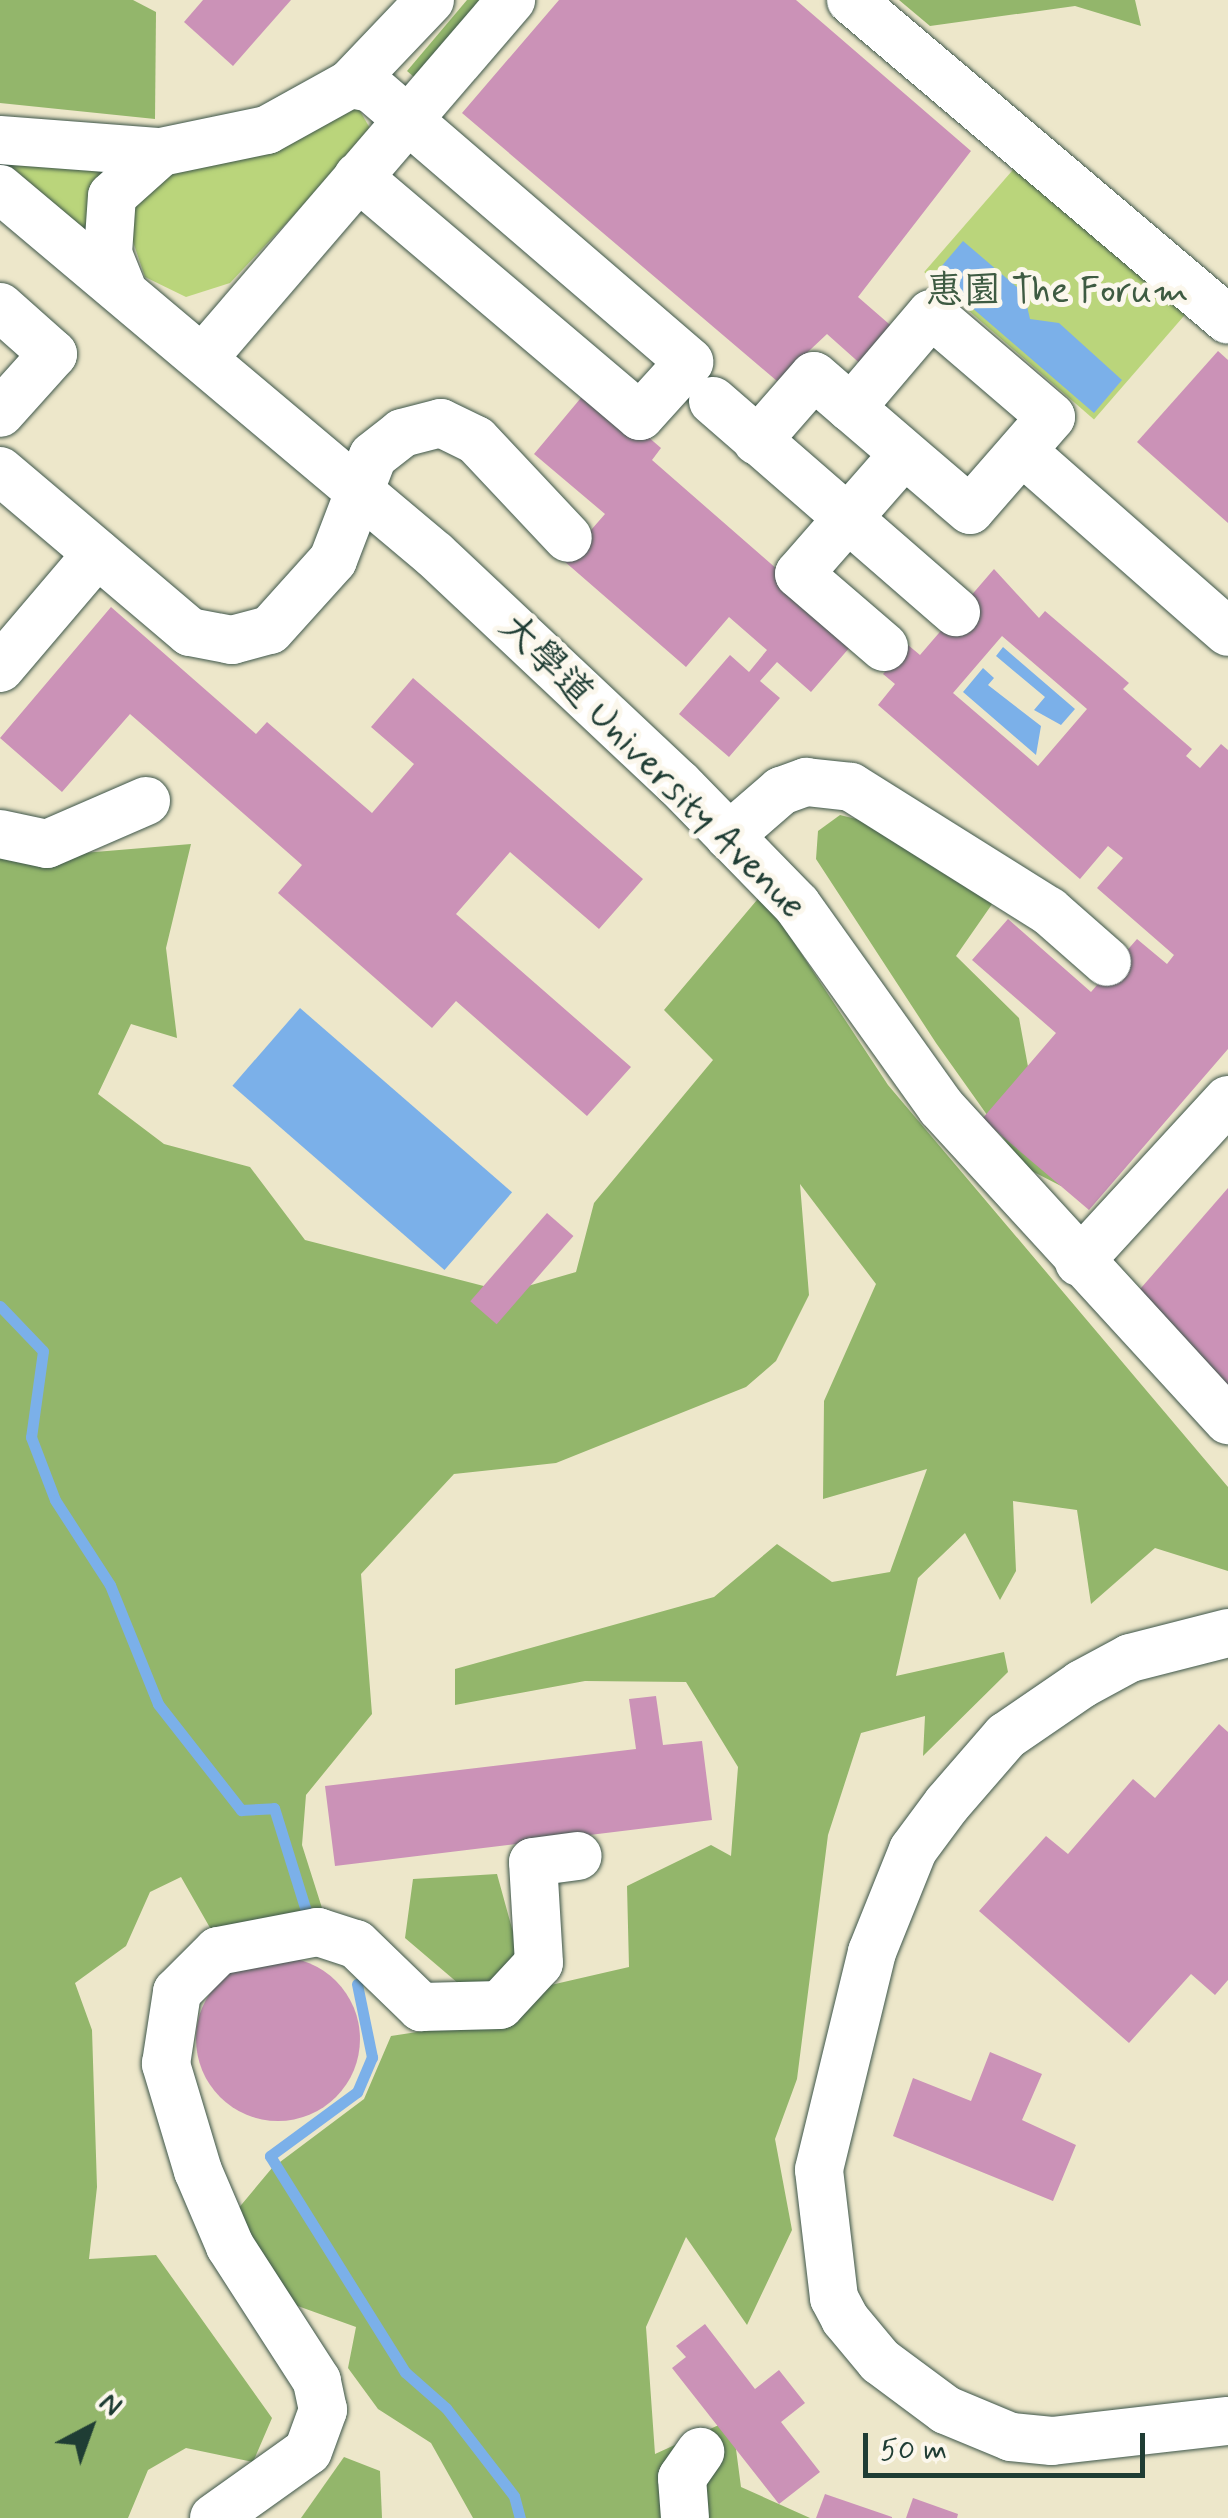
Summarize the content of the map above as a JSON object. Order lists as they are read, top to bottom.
{
  "streets": {
    "street": ["大學道 University Avenue"]
  },
  "parks": ["惠園 The Forum"],
  "scale_bar": "50 m",
  "north": "top right"
}
